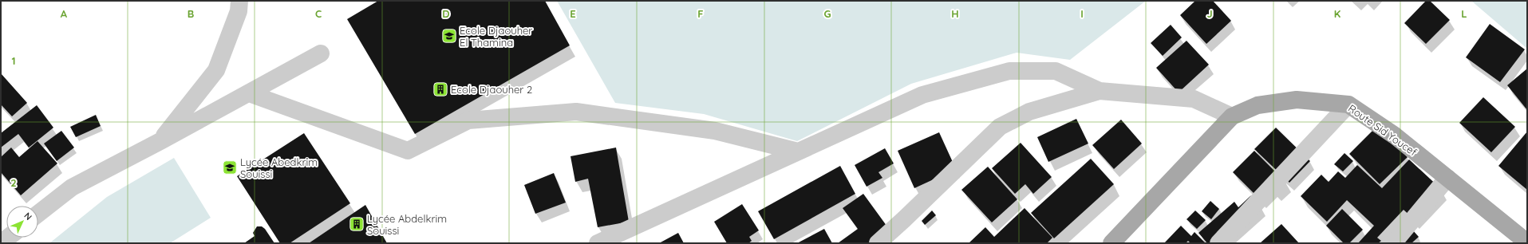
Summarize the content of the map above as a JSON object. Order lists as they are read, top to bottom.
{
  "streets": {
    "main road": ["Route Sid Youcef"]
  },
  "places": {
    "school or university": ["Ecole Djaouher El Thamina", "Lycée Abedkrim Souissi"],
    "building": ["Ecole Djaouher 2", "Lycée Abdelkrim Souissi"]
  },
  "north": "top right",
  "grid": {
    "columns": [
      "A",
      "B",
      "C",
      "D",
      "E",
      "F",
      "G",
      "H",
      "I",
      "J",
      "K",
      "L"
    ],
    "rows": ["1", "2"]
  }
}
